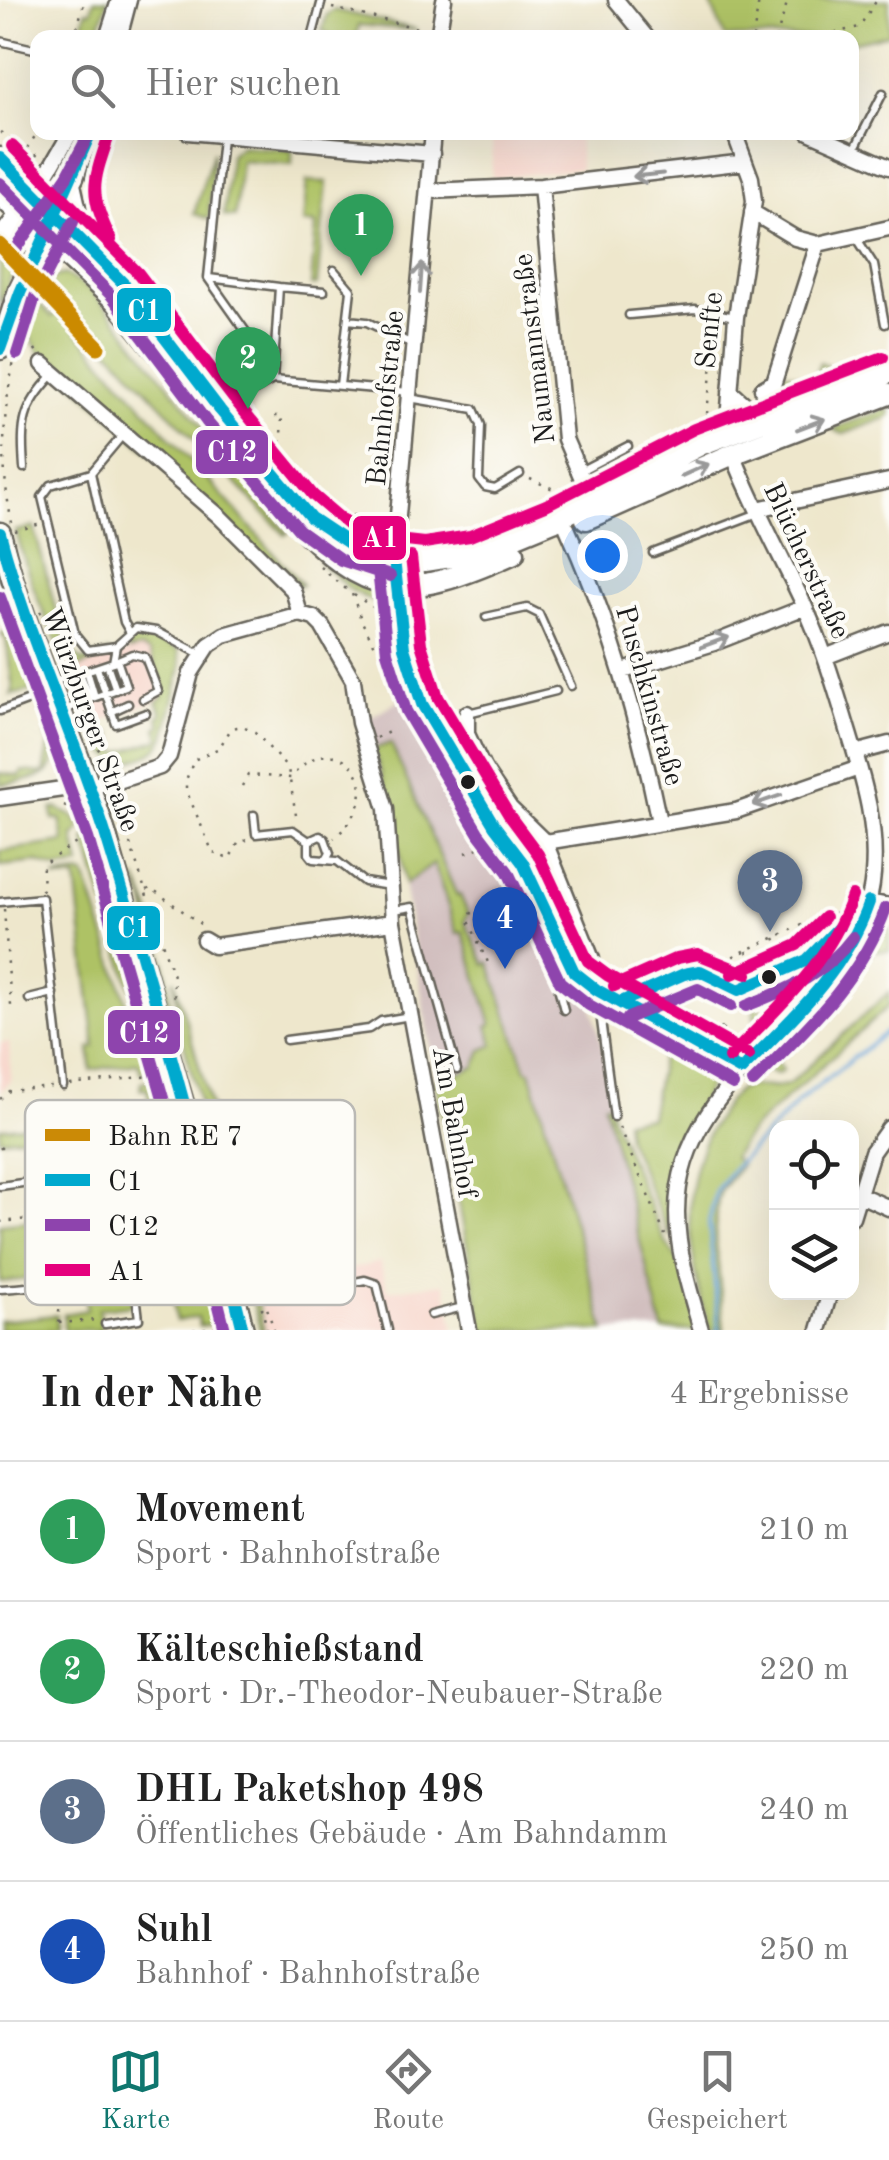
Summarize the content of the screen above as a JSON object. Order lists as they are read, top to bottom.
{
  "streets": {
    "main road": ["Würzburger Straße"],
    "street": [
      "Senfte",
      "Naumannstraße",
      "Bahnhofstraße",
      "Blücherstraße",
      "Puschkinstraße",
      "Am Bahnhof"
    ]
  },
  "crossings": [
    ["Senfte", "Blücherstraße"],
    ["Bahnhofstraße", "Blücherstraße"]
  ],
  "lines": ["transit line C1", "transit line C12", "transit line A1"],
  "legend": [
    "Bahn RE 7",
    "C1",
    "C12",
    "A1"
  ],
  "page": {
    "search": "Hier suchen",
    "pins": [
      "1",
      "2",
      "3",
      "4"
    ],
    "heading": ["In der Nähe", "4 Ergebnisse"],
    "list": [
      {
        "mark": "1",
        "name": "Movement",
        "note": "Sport · Bahnhofstraße",
        "value": "210 m"
      },
      {
        "mark": "2",
        "name": "Kälteschießstand",
        "note": "Sport · Dr.-Theodor-Neubauer-Straße",
        "value": "220 m"
      },
      {
        "mark": "3",
        "name": "DHL Paketshop 498",
        "note": "Öffentliches Gebäude · Am Bahndamm",
        "value": "240 m"
      },
      {
        "mark": "4",
        "name": "Suhl",
        "note": "Bahnhof · Bahnhofstraße",
        "value": "250 m"
      }
    ],
    "nav": ["Karte", "Route", "Gespeichert"]
  }
}
